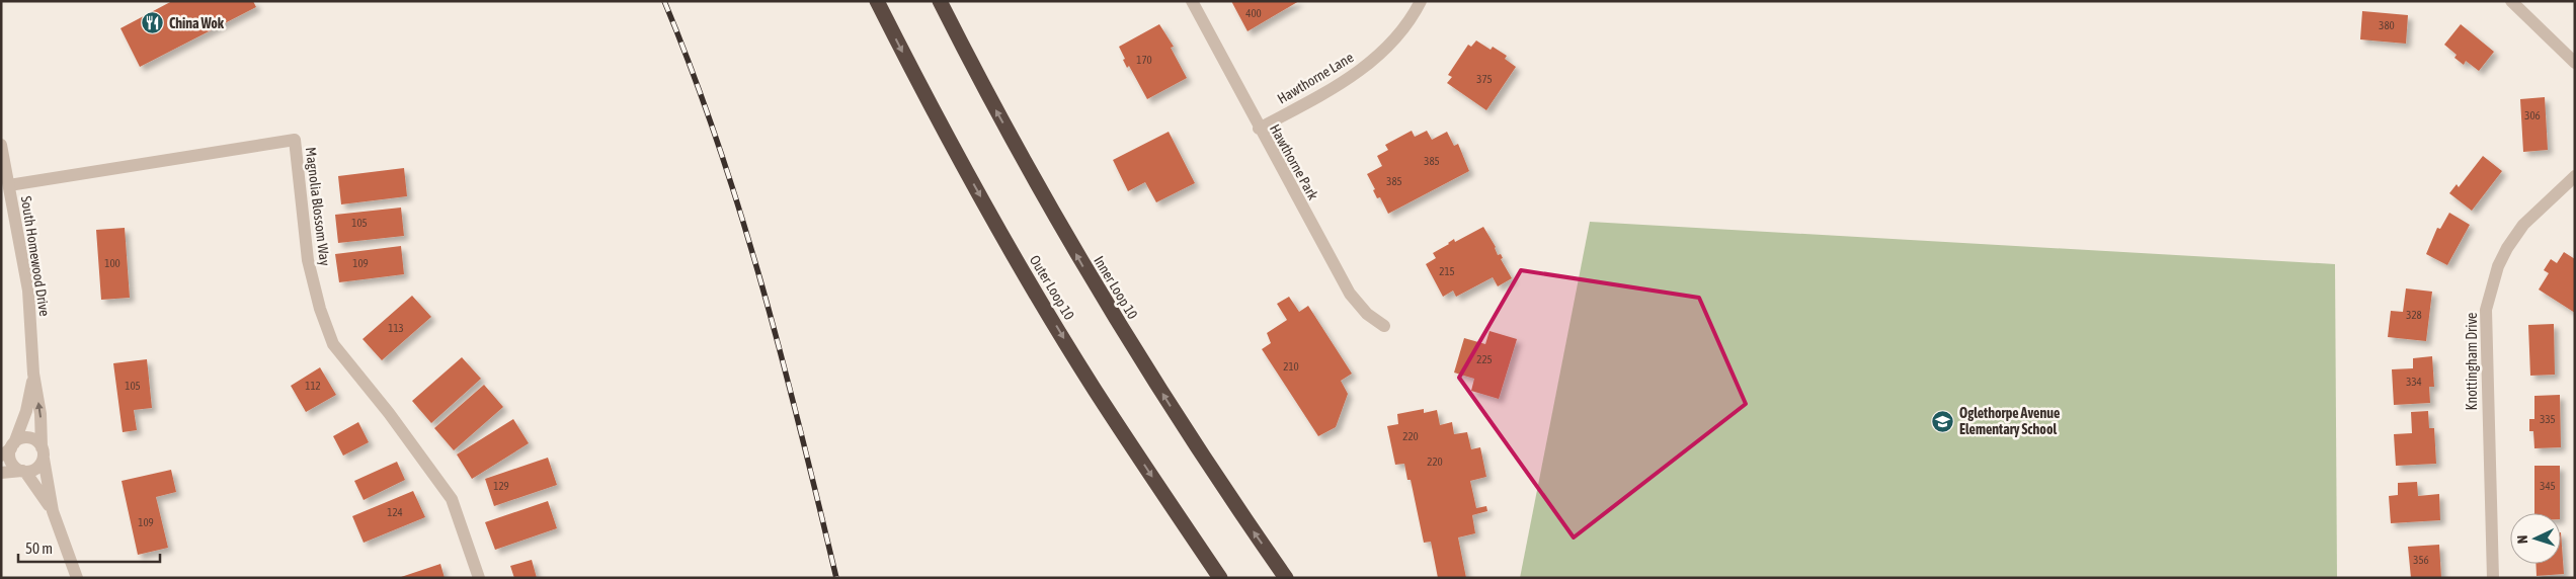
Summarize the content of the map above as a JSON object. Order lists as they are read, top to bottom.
{
  "streets": {
    "highway": ["Outer Loop 10", "Inner Loop 10"],
    "street": [
      "Hawthorne Lane",
      "Hawthorne Park",
      "Magnolia Blossom Way",
      "South Homewood Drive",
      "Knottingham Drive"
    ]
  },
  "crossings": [
    ["Hawthorne Lane", "Hawthorne Park"],
    ["Magnolia Blossom Way", "South Homewood Drive"]
  ],
  "one_way": ["Outer Loop 10", "Inner Loop 10"],
  "places": {
    "restaurant": ["China Wok"],
    "school or university": ["Oglethorpe Avenue Elementary School"]
  },
  "house_numbers": [
    "400",
    "380",
    "170",
    "375",
    "306",
    "385",
    "385",
    "105",
    "100",
    "109",
    "215",
    "328",
    "113",
    "225",
    "210",
    "334",
    "105",
    "112",
    "335",
    "220",
    "220",
    "129",
    "345",
    "124",
    "109",
    "356"
  ],
  "scale_bar": "50 m",
  "north": "left"
}
